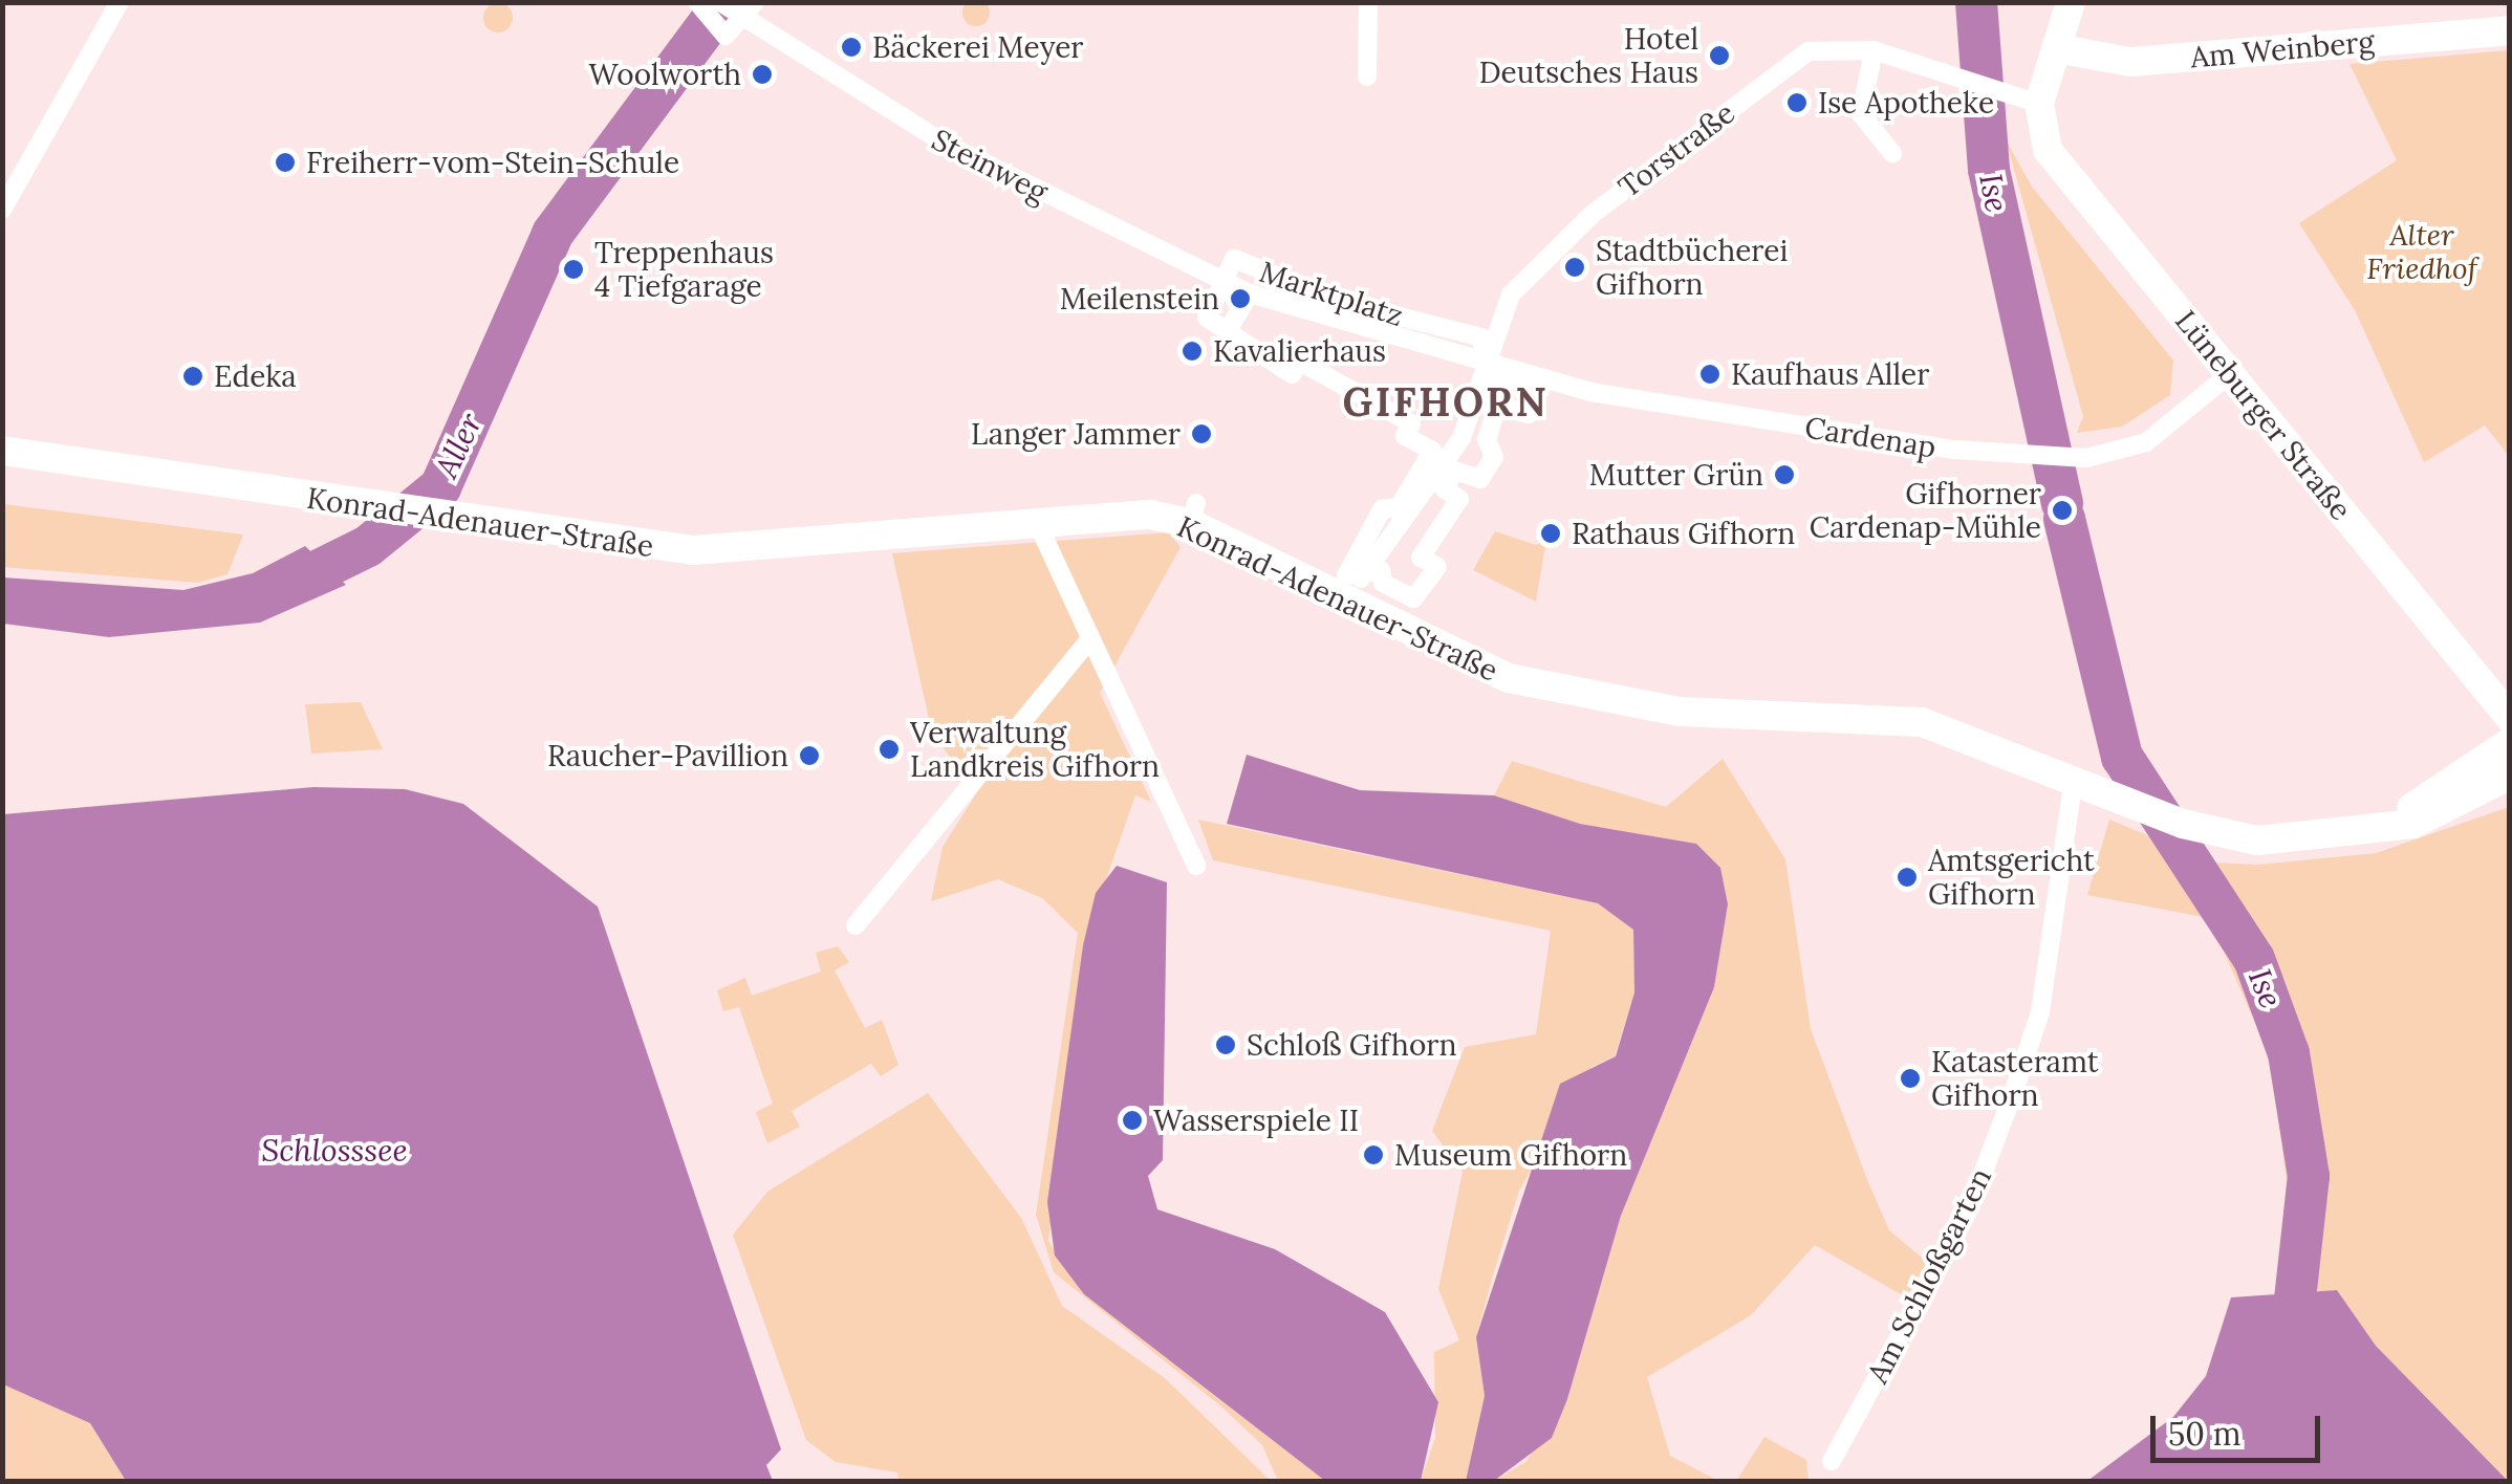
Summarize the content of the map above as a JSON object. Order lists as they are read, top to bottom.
{
  "streets": {
    "street": [
      "Am Weinberg",
      "Torstraße",
      "Steinweg",
      "Marktplatz",
      "Lüneburger Straße",
      "Cardenap",
      "Konrad-Adenauer-Straße",
      "Am Schloßgarten"
    ]
  },
  "crossings": [
    ["Torstraße", "Steinweg"],
    ["Torstraße", "Marktplatz"],
    ["Torstraße", "Lüneburger Straße"],
    ["Torstraße", "Cardenap"],
    ["Steinweg", "Marktplatz"],
    ["Steinweg", "Cardenap"],
    ["Marktplatz", "Cardenap"],
    ["Lüneburger Straße", "Cardenap"],
    ["Konrad-Adenauer-Straße", "Am Schloßgarten"]
  ],
  "districts": ["GIFHORN"],
  "water": ["Ise", "Aller", "Schlosssee"],
  "parks": ["Alter Friedhof"],
  "places": [
    "Bäckerei Meyer",
    "Hotel Deutsches Haus",
    "Woolworth",
    "Ise Apotheke",
    "Freiherr-vom-Stein-Schule",
    "Stadtbücherei Gifhorn",
    "Treppenhaus 4 Tiefgarage",
    "Meilenstein",
    "Kavalierhaus",
    "Kaufhaus Aller",
    "Edeka",
    "Langer Jammer",
    "Mutter Grün",
    "Gifhorner Cardenap-Mühle",
    "Rathaus Gifhorn",
    "Verwaltung Landkreis Gifhorn",
    "Raucher-Pavillion",
    "Amtsgericht Gifhorn",
    "Schloß Gifhorn",
    "Katasteramt Gifhorn",
    "Wasserspiele II",
    "Museum Gifhorn"
  ],
  "scale_bar": "50 m"
}
